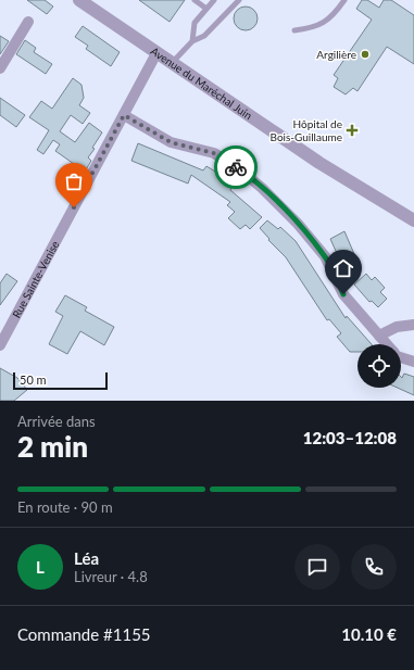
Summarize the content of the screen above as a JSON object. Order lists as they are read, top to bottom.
{
  "streets": {
    "street": ["Avenue du Maréchal Juin", "Rue Sainte-Venise"]
  },
  "crossings": [
    ["Avenue du Maréchal Juin", "Rue Sainte-Venise"]
  ],
  "places": {
    "other": ["Argilière"],
    "health": ["Hôpital de Bois-Guillaume"]
  },
  "scale_bar": "50 m",
  "page": {
    "scale": "50 m",
    "heading": ["2 min", "Arrivée dans", "12:03–12:08"],
    "panel": [
      "Léa",
      "Livreur · 4.8",
      "Commande #1155",
      "10.10 €"
    ],
    "bar": "En route · 90 m",
    "round": "L"
  }
}
